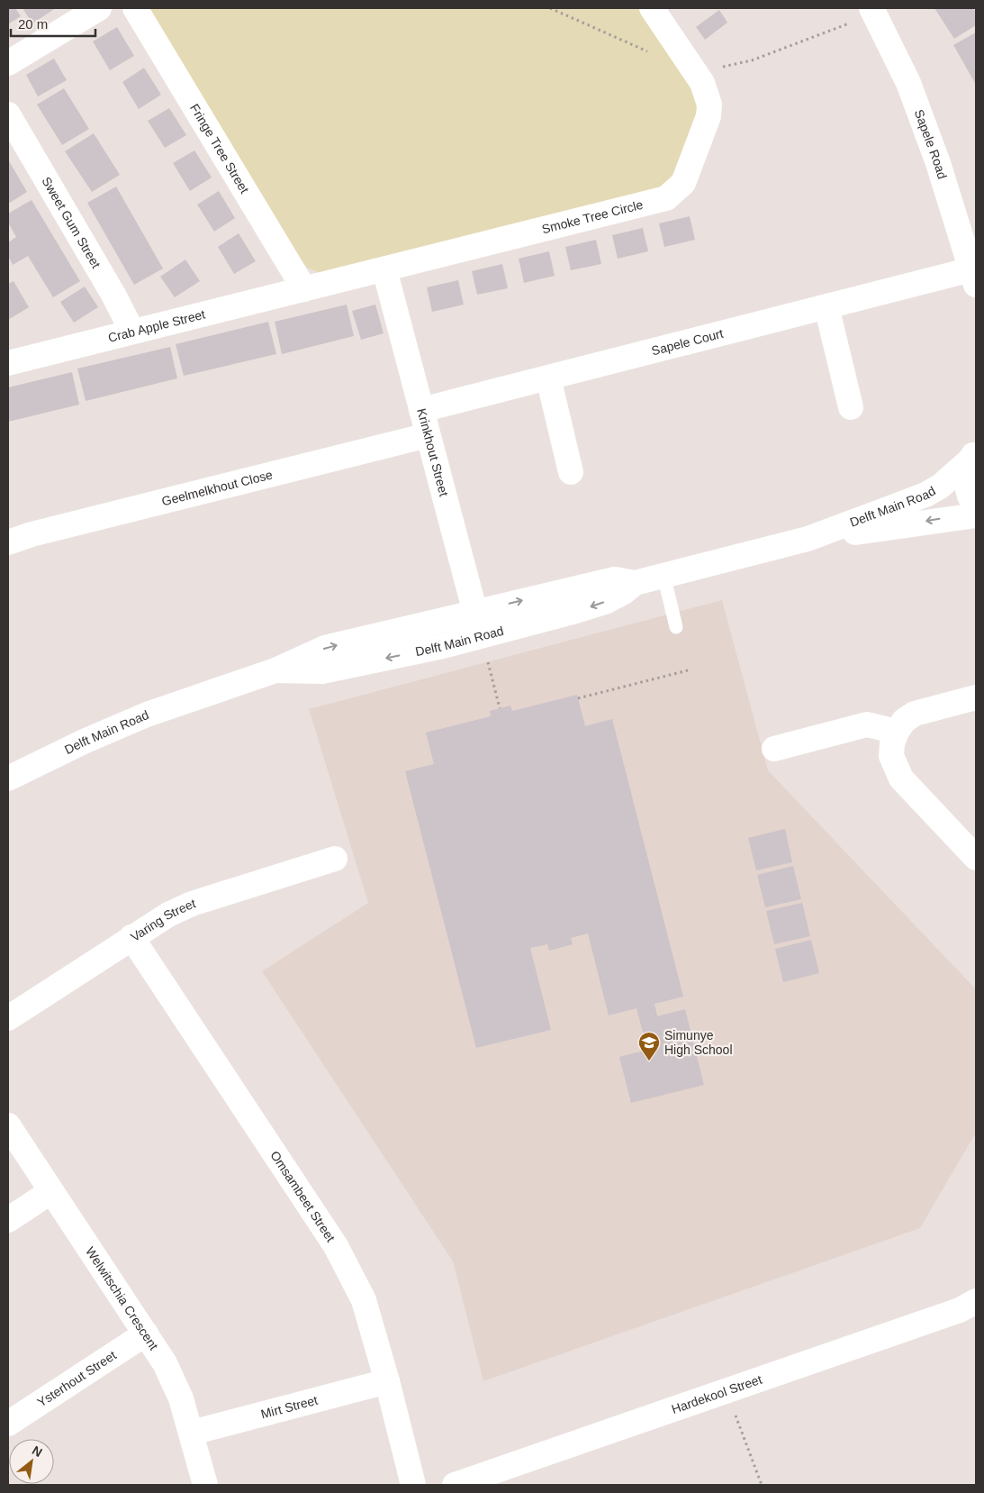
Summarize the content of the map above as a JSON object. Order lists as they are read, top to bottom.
{
  "streets": {
    "street": [
      "Sapele Road",
      "Fringe Tree Street",
      "Smoke Tree Circle",
      "Sweet Gum Street",
      "Crab Apple Street",
      "Sapele Court",
      "Krinkhout Street",
      "Geelmelkhout Close",
      "Delft Main Road",
      "Varing Street",
      "Omsambeet Street",
      "Welwitschia Crescent",
      "Ysterhout Street",
      "Hardekool Street",
      "Mirt Street"
    ]
  },
  "crossings": [
    ["Sapele Road", "Sapele Court"],
    ["Fringe Tree Street", "Smoke Tree Circle"],
    ["Fringe Tree Street", "Crab Apple Street"],
    ["Smoke Tree Circle", "Crab Apple Street"],
    ["Smoke Tree Circle", "Krinkhout Street"],
    ["Sweet Gum Street", "Crab Apple Street"],
    ["Sapele Court", "Krinkhout Street"],
    ["Krinkhout Street", "Geelmelkhout Close"],
    ["Krinkhout Street", "Delft Main Road"],
    ["Varing Street", "Omsambeet Street"],
    ["Omsambeet Street", "Mirt Street"],
    ["Welwitschia Crescent", "Ysterhout Street"],
    ["Welwitschia Crescent", "Mirt Street"]
  ],
  "places": {
    "school or university": ["Simunye High School"]
  },
  "scale_bar": "20 m",
  "north": "top right"
}
